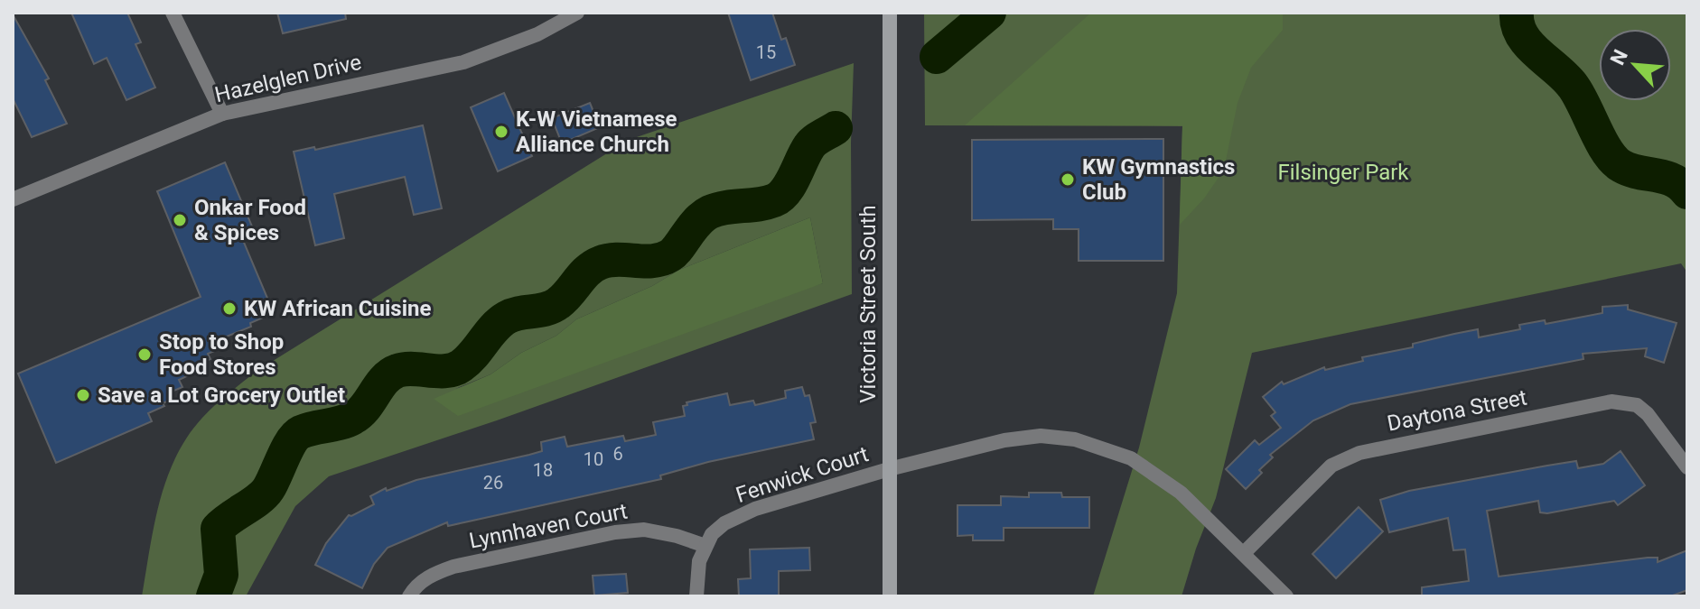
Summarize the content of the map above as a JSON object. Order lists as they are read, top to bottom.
{
  "streets": {
    "main road": ["Victoria Street South"],
    "street": [
      "Hazelglen Drive",
      "Daytona Street",
      "Fenwick Court",
      "Lynnhaven Court"
    ]
  },
  "crossings": [
    ["Victoria Street South", "Fenwick Court"],
    ["Daytona Street", "Fenwick Court"],
    ["Fenwick Court", "Lynnhaven Court"]
  ],
  "parks": ["Filsinger Park"],
  "places": [
    "K-W Vietnamese Alliance Church",
    "KW Gymnastics Club",
    "Onkar Food & Spices",
    "KW African Cuisine",
    "Stop to Shop Food Stores",
    "Save a Lot Grocery Outlet"
  ],
  "house_numbers": [
    "15",
    "6",
    "10",
    "18",
    "26"
  ],
  "north": "top left"
}
